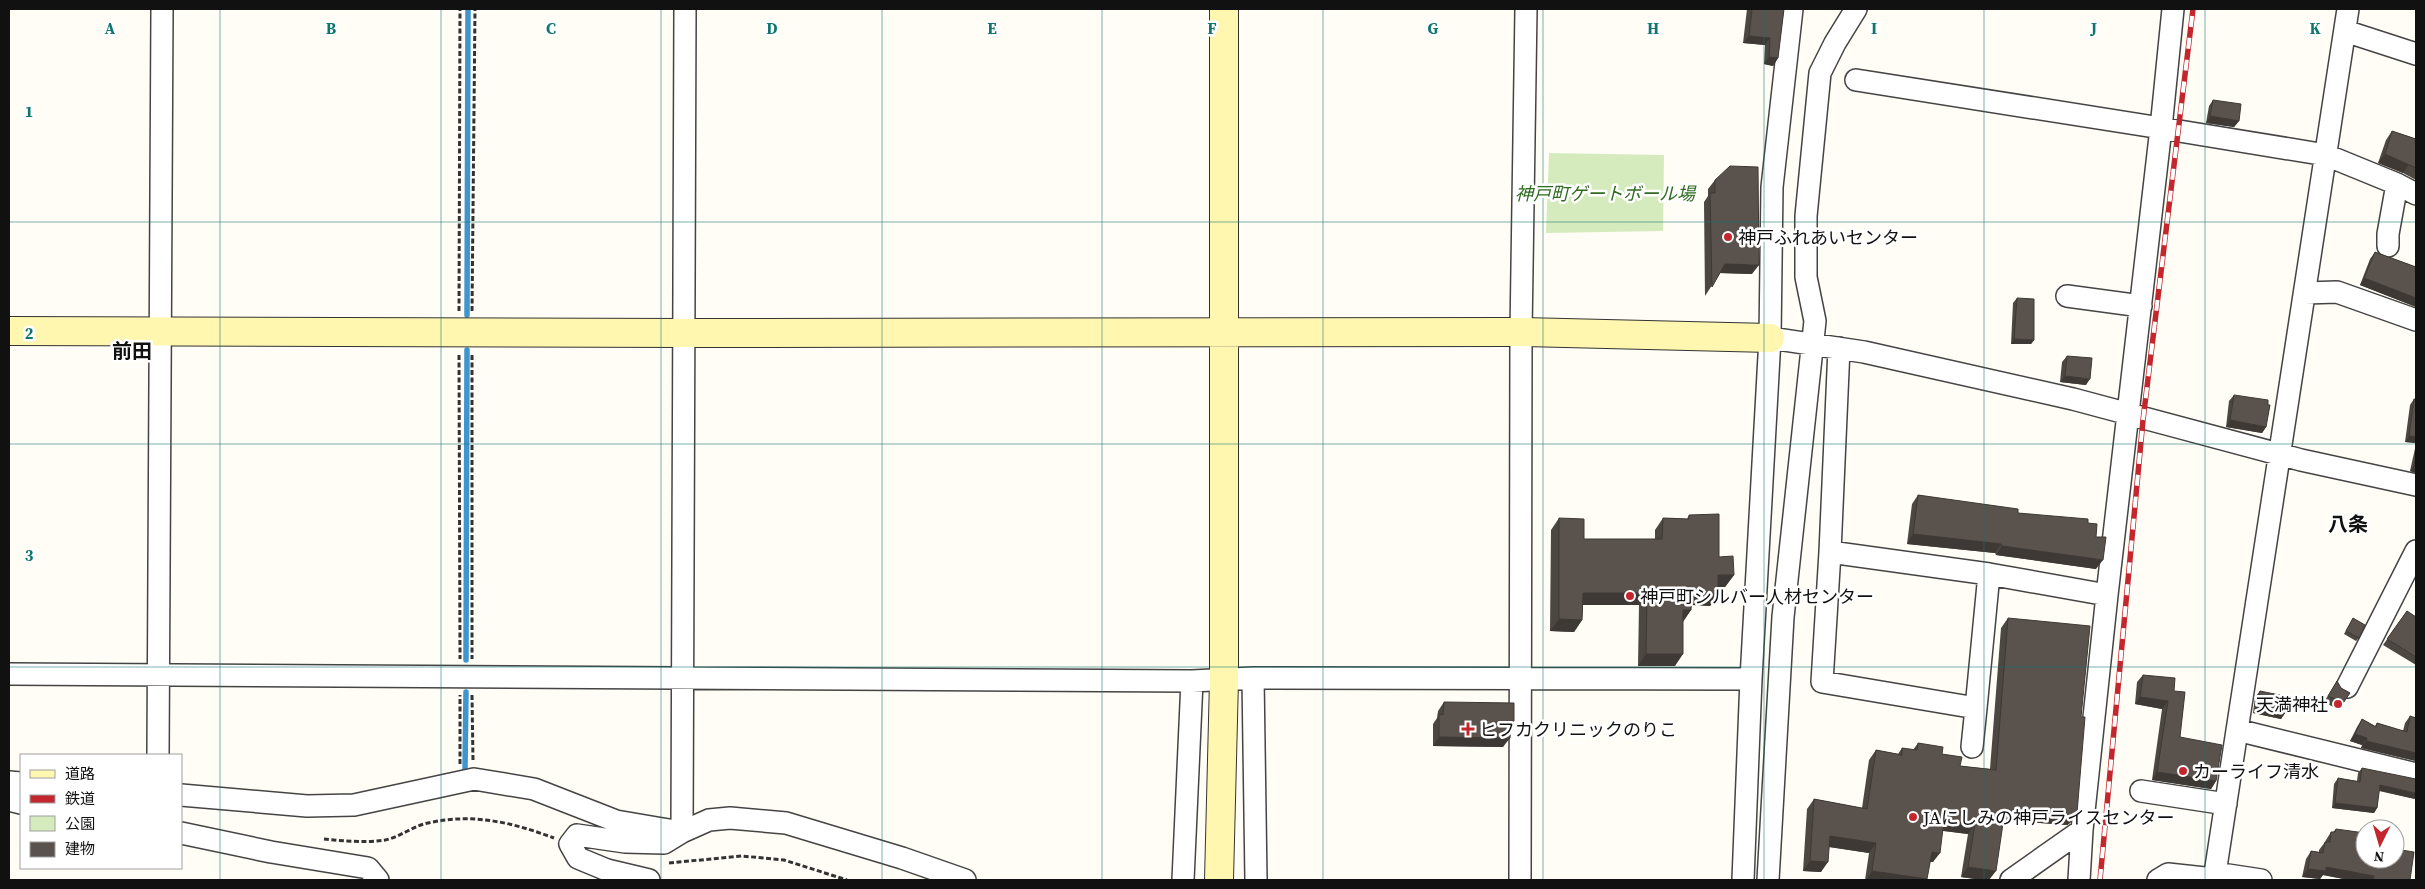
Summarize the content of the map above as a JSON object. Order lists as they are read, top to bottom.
{
  "districts": ["前田", "八条"],
  "parks": ["神戸町ゲートボール場"],
  "places": {
    "other": [
      "神戸ふれあいセンター",
      "神戸町シルバー人材センター",
      "天満神社",
      "カーライフ清水",
      "JAにしみの神戸ライスセンター"
    ],
    "health": ["ヒフカクリニックのりこ"]
  },
  "legend": [
    "道路",
    "鉄道",
    "公園",
    "建物"
  ],
  "north": "bottom",
  "grid": {
    "columns": [
      "A",
      "B",
      "C",
      "D",
      "E",
      "F",
      "G",
      "H",
      "I",
      "J",
      "K"
    ],
    "rows": ["1", "2", "3"]
  }
}
